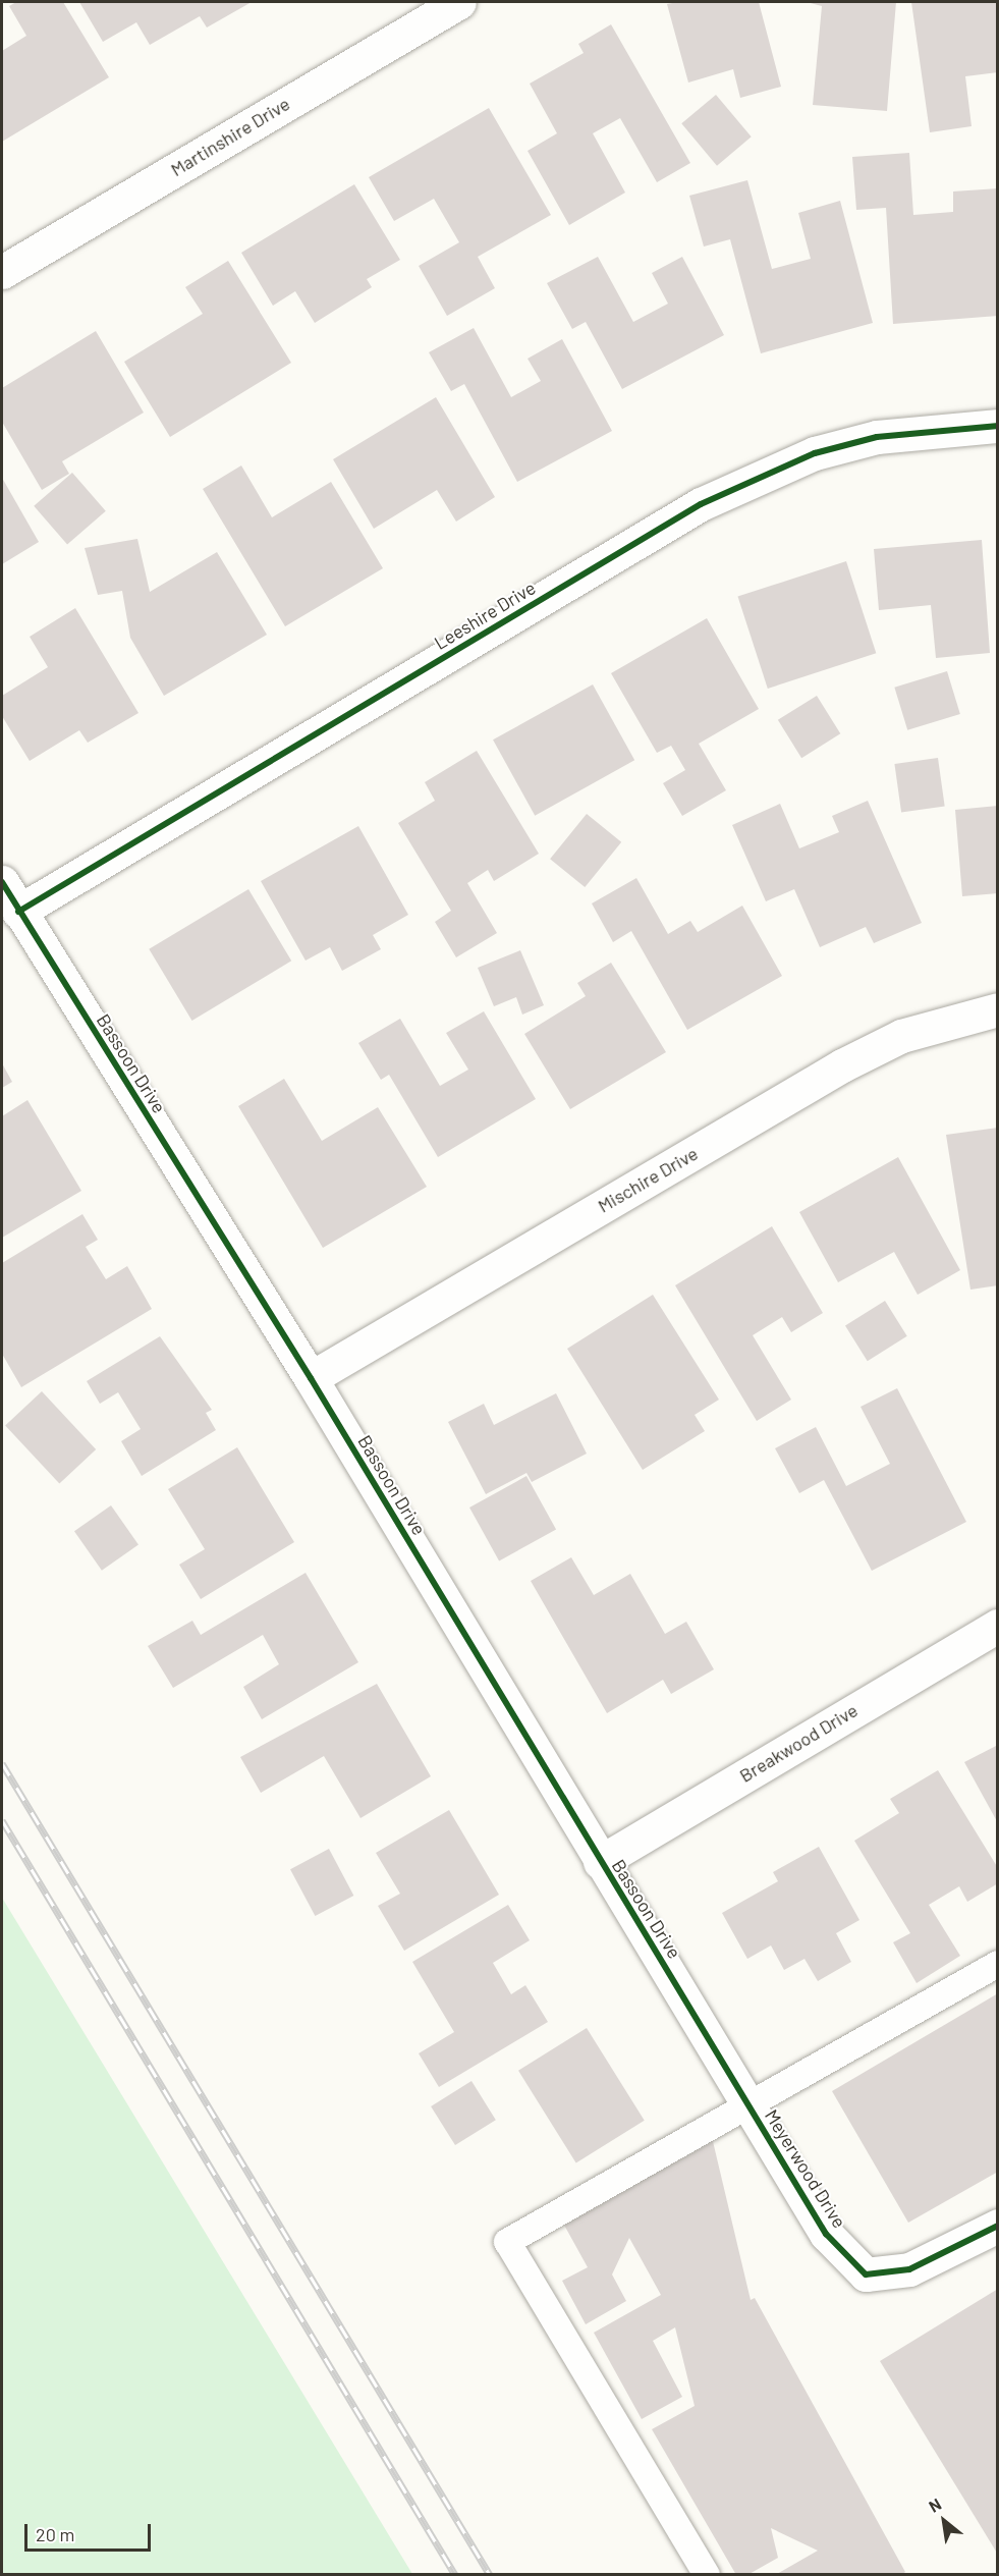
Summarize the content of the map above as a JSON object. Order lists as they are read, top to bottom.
{
  "streets": {
    "street": [
      "Martinshire Drive",
      "Leeshire Drive",
      "Bassoon Drive",
      "Mischire Drive",
      "Breakwood Drive",
      "Meyerwood Drive"
    ]
  },
  "crossings": [
    ["Leeshire Drive", "Bassoon Drive"],
    ["Bassoon Drive", "Mischire Drive"],
    ["Bassoon Drive", "Breakwood Drive"],
    ["Bassoon Drive", "Meyerwood Drive"]
  ],
  "scale_bar": "20 m",
  "north": "top left"
}
